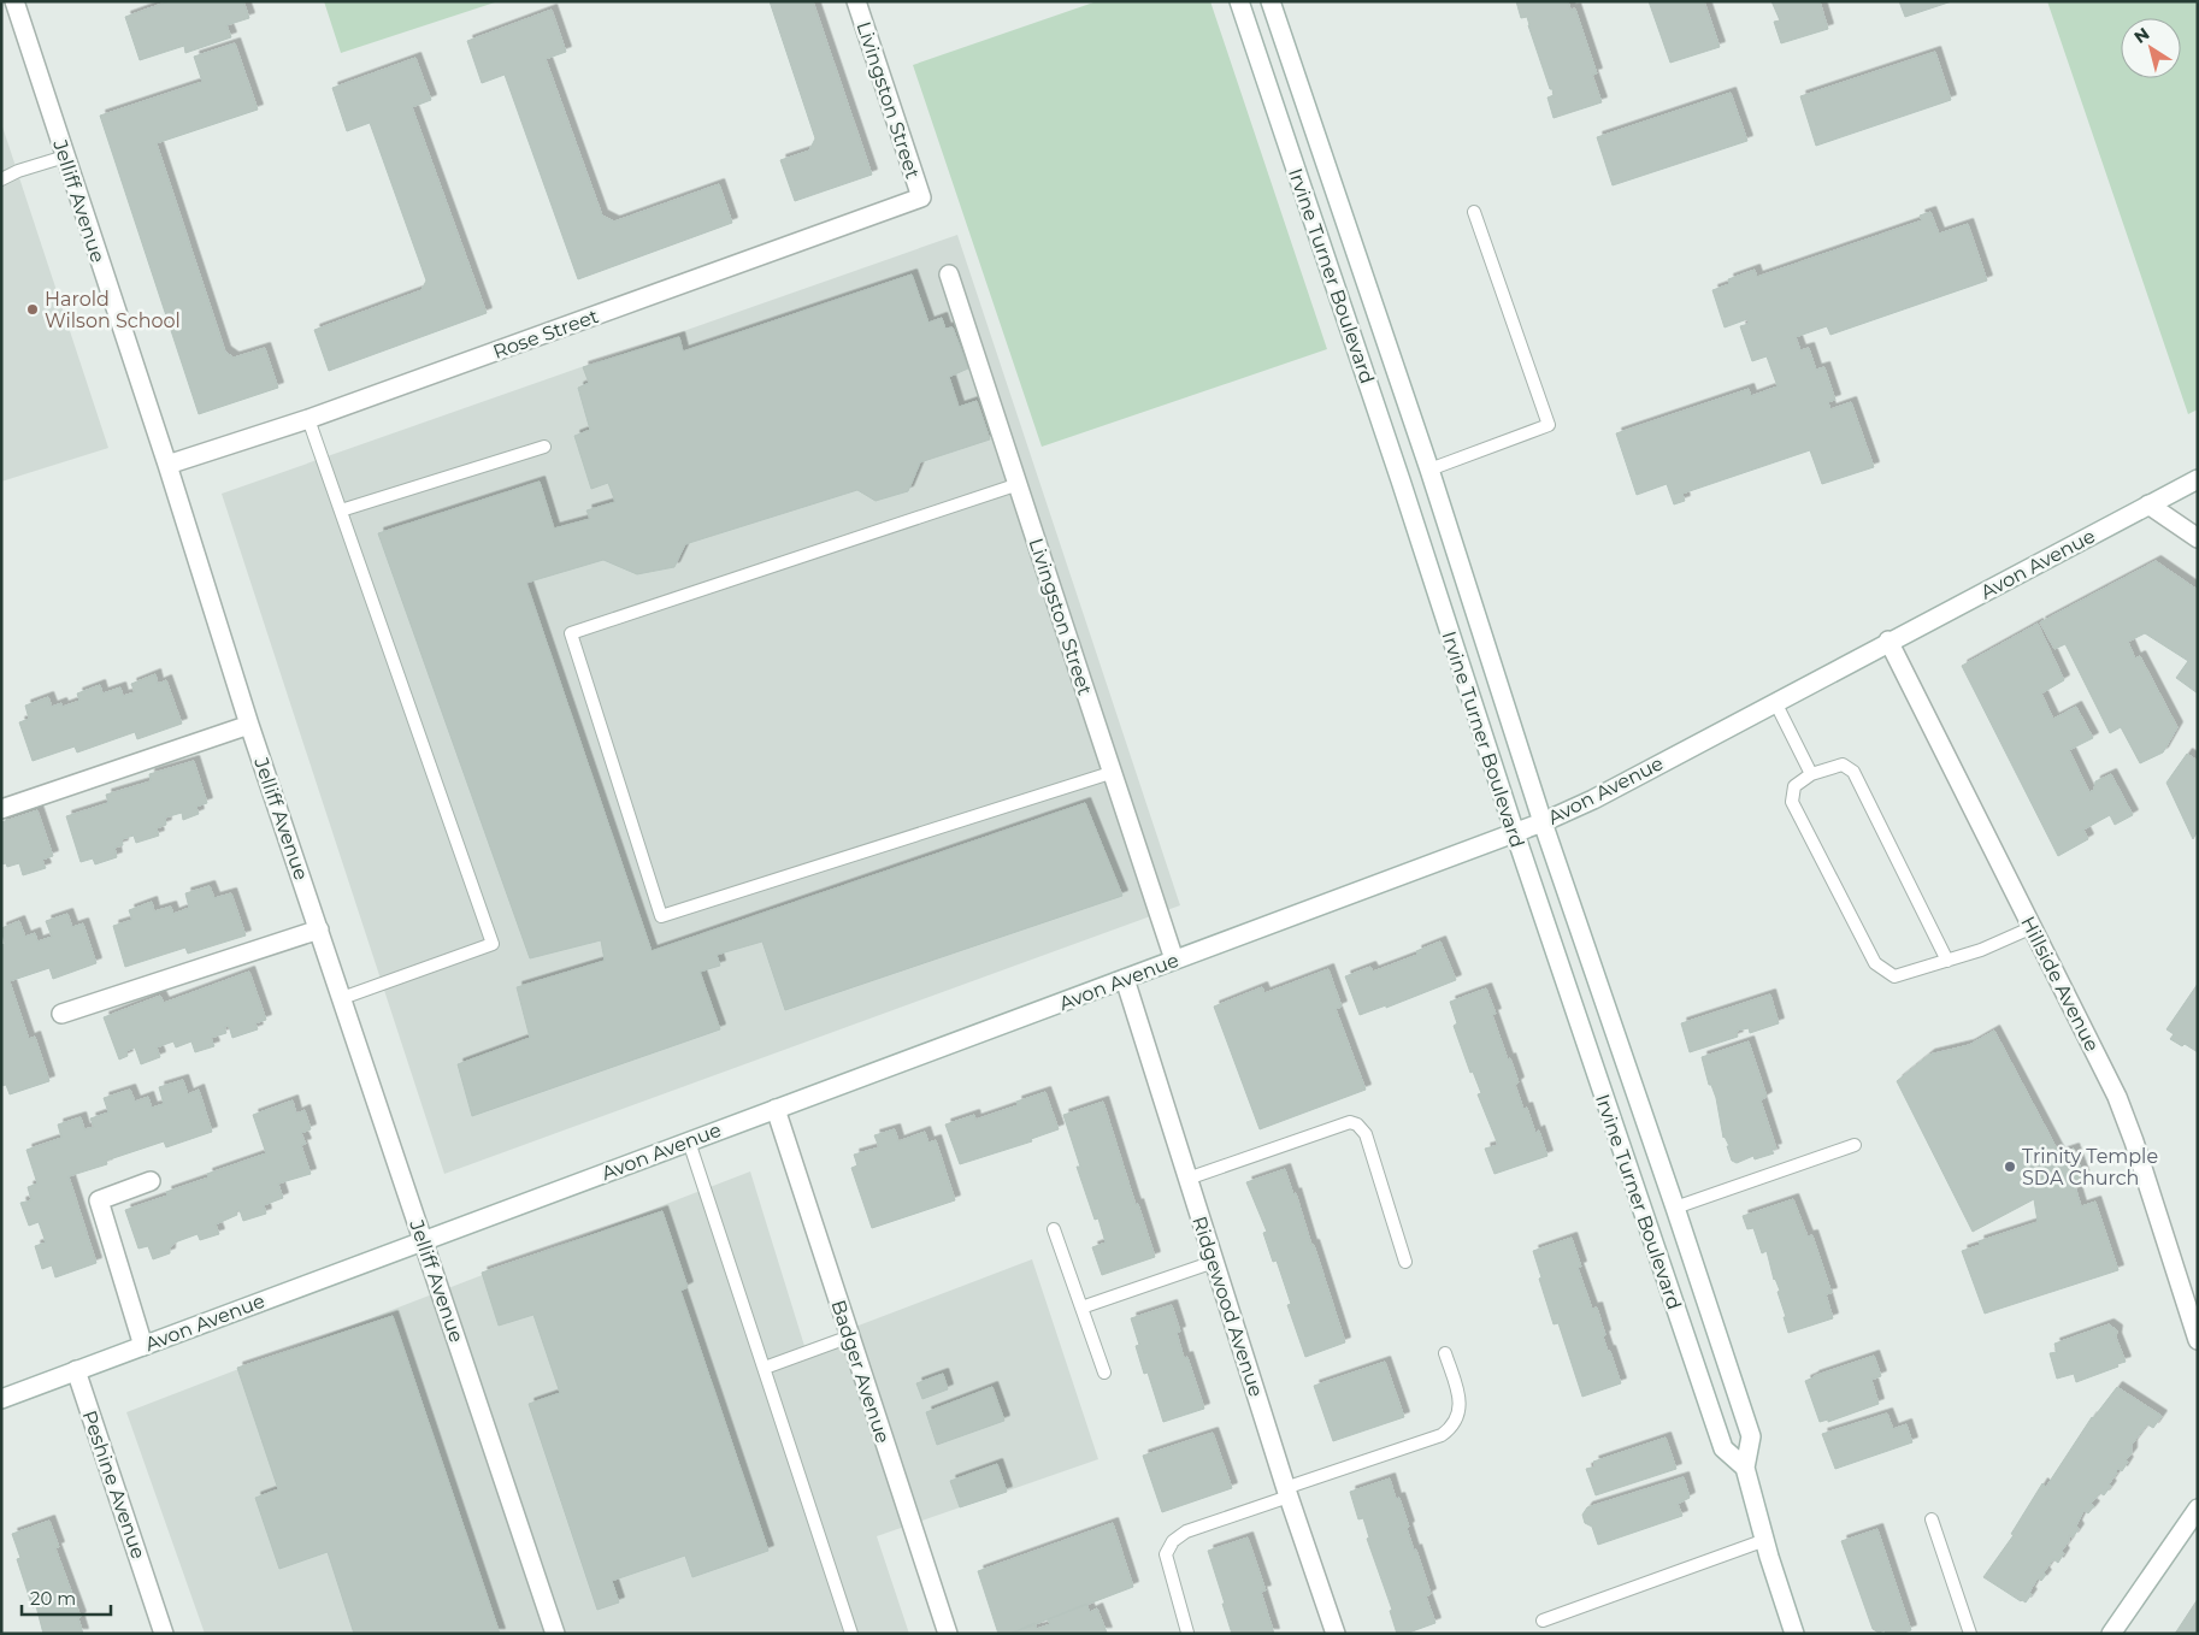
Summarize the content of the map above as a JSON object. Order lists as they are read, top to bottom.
{
  "streets": {
    "street": [
      "Livingston Street",
      "Jelliff Avenue",
      "Irvine Turner Boulevard",
      "Rose Street",
      "Avon Avenue",
      "Hillside Avenue",
      "Ridgewood Avenue",
      "Badger Avenue",
      "Peshine Avenue"
    ]
  },
  "crossings": [
    ["Livingston Street", "Rose Street"],
    ["Livingston Street", "Avon Avenue"],
    ["Jelliff Avenue", "Rose Street"],
    ["Jelliff Avenue", "Avon Avenue"],
    ["Irvine Turner Boulevard", "Avon Avenue"],
    ["Avon Avenue", "Hillside Avenue"],
    ["Avon Avenue", "Ridgewood Avenue"],
    ["Avon Avenue", "Badger Avenue"],
    ["Avon Avenue", "Peshine Avenue"]
  ],
  "places": ["Harold Wilson School", "Trinity Temple SDA Church"],
  "scale_bar": "20 m",
  "north": "top left"
}
